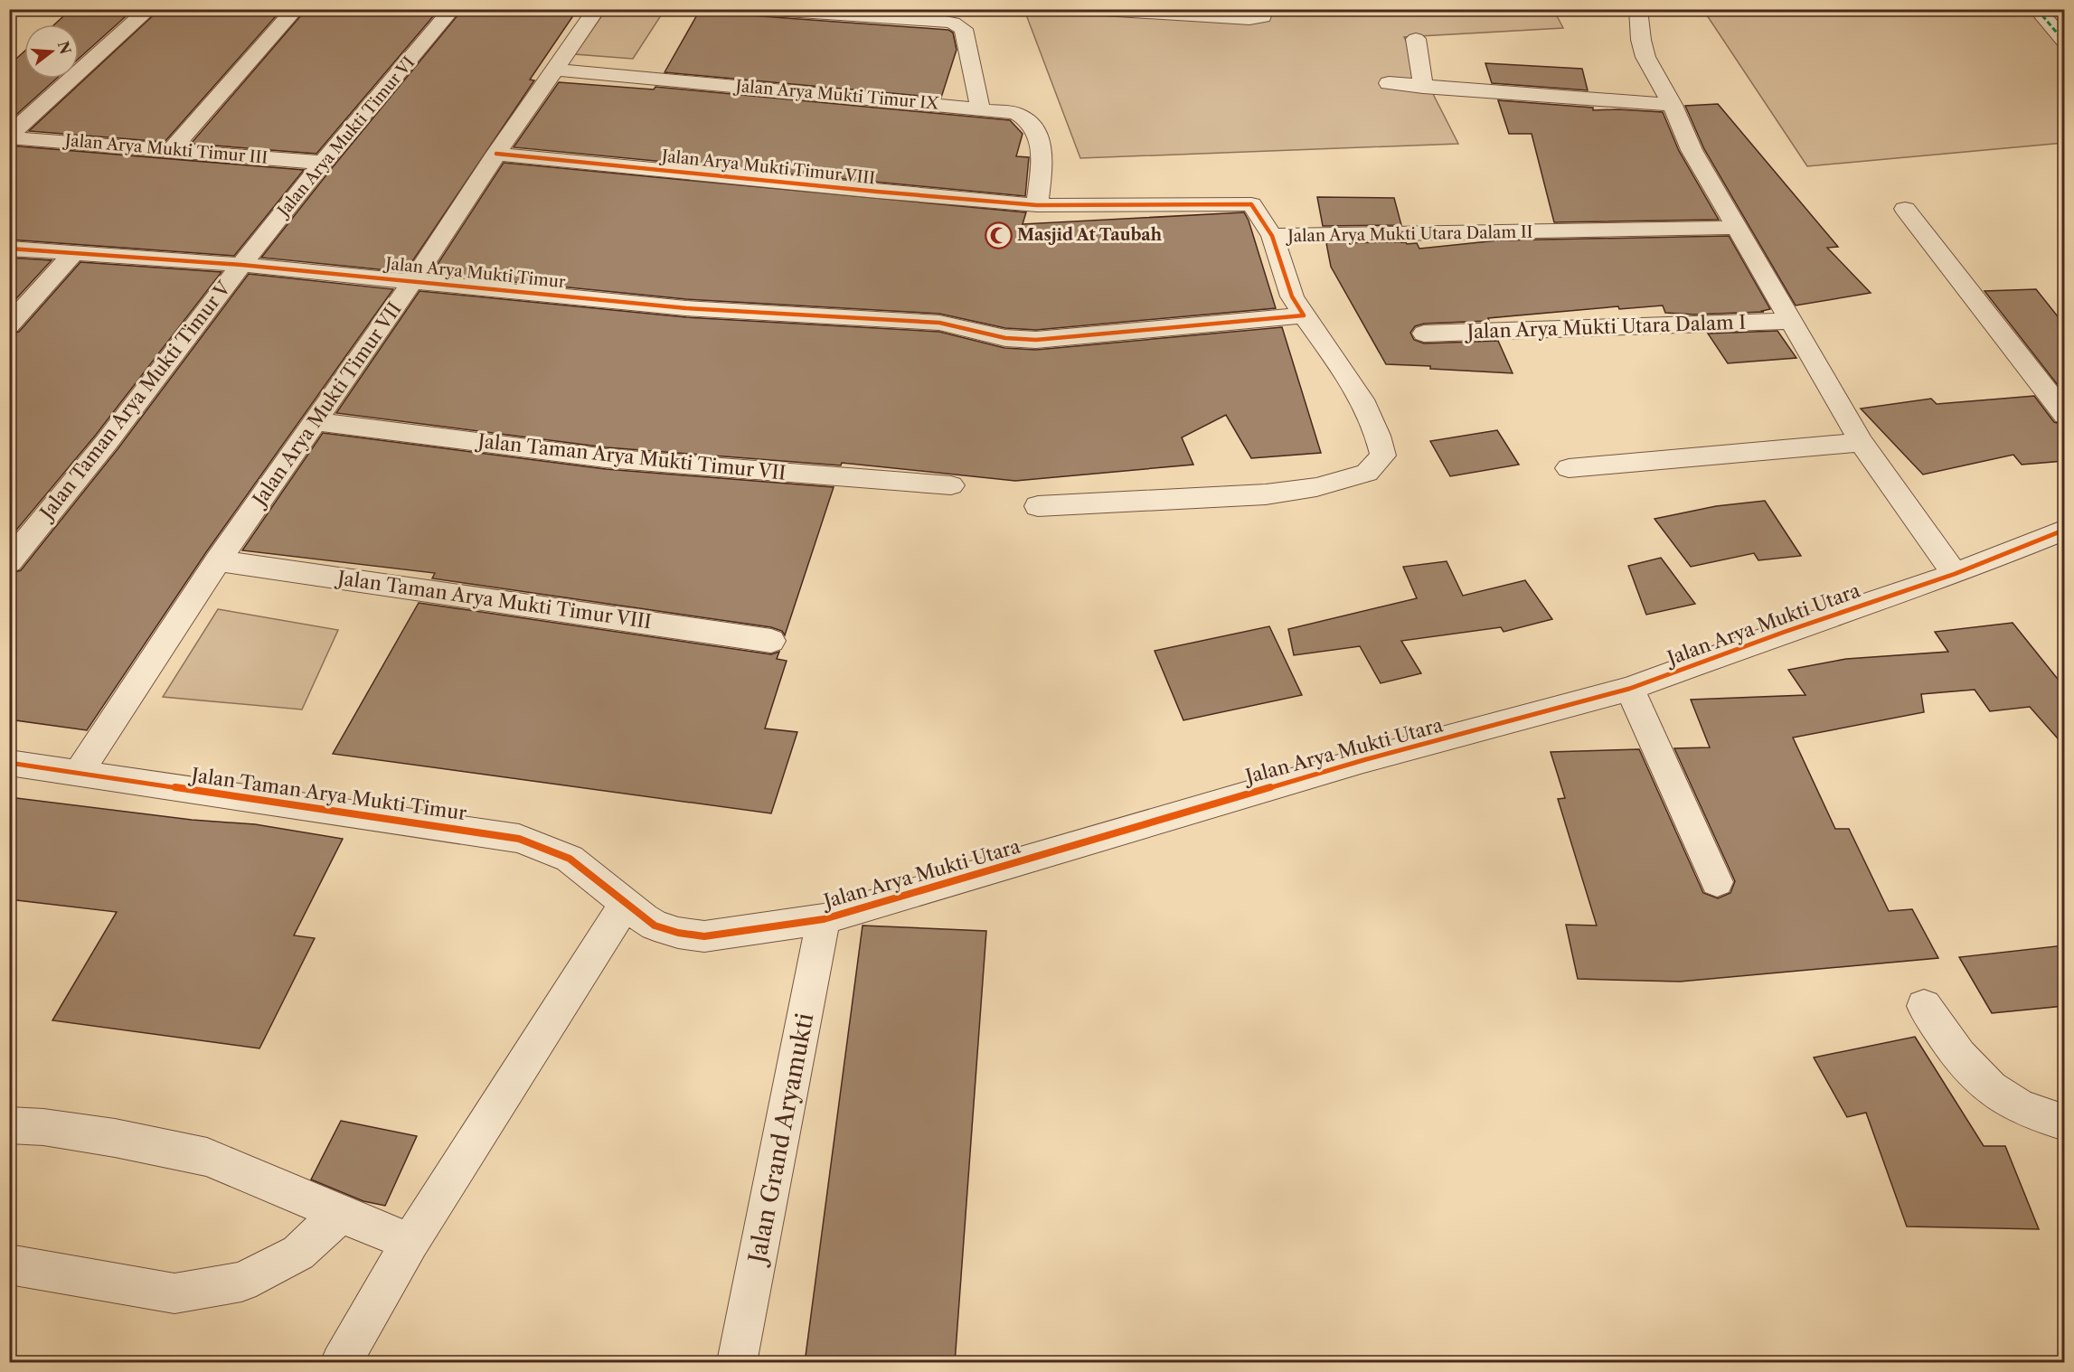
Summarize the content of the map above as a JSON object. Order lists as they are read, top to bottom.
{
  "streets": {
    "street": [
      "Jalan Arya Mukti Timur IX",
      "Jalan Arya Mukti Timur VI",
      "Jalan Arya Mukti Timur III",
      "Jalan Arya Mukti Timur VIII",
      "Jalan Arya Mukti Utara Dalam II",
      "Jalan Arya Mukti Timur",
      "Jalan Arya Mukti Utara Dalam I",
      "Jalan Taman Arya Mukti Timur V",
      "Jalan Arya Mukti Timur VII",
      "Jalan Taman Arya Mukti Timur VII",
      "Jalan Taman Arya Mukti Timur VIII",
      "Jalan Arya Mukti Utara",
      "Jalan Taman Arya Mukti Timur",
      "Jalan Grand Aryamukti"
    ]
  },
  "crossings": [
    ["Jalan Arya Mukti Timur IX", "Jalan Arya Mukti Timur VIII"],
    ["Jalan Arya Mukti Timur IX", "Jalan Arya Mukti Utara Dalam II"],
    ["Jalan Arya Mukti Timur IX", "Jalan Arya Mukti Timur VII"],
    ["Jalan Arya Mukti Timur VI", "Jalan Arya Mukti Timur III"],
    ["Jalan Arya Mukti Timur VI", "Jalan Arya Mukti Timur"],
    ["Jalan Arya Mukti Timur VI", "Jalan Taman Arya Mukti Timur V"],
    ["Jalan Arya Mukti Timur VIII", "Jalan Arya Mukti Utara Dalam II"],
    ["Jalan Arya Mukti Timur VIII", "Jalan Arya Mukti Timur VII"],
    ["Jalan Arya Mukti Timur", "Jalan Taman Arya Mukti Timur V"],
    ["Jalan Arya Mukti Timur", "Jalan Arya Mukti Timur VII"],
    ["Jalan Arya Mukti Timur VII", "Jalan Taman Arya Mukti Timur VII"],
    ["Jalan Arya Mukti Timur VII", "Jalan Taman Arya Mukti Timur VIII"],
    ["Jalan Arya Mukti Timur VII", "Jalan Taman Arya Mukti Timur"],
    ["Jalan Arya Mukti Utara", "Jalan Taman Arya Mukti Timur"],
    ["Jalan Arya Mukti Utara", "Jalan Grand Aryamukti"]
  ],
  "places": {
    "mosque": ["Masjid At Taubah"]
  },
  "north": "right"
}
